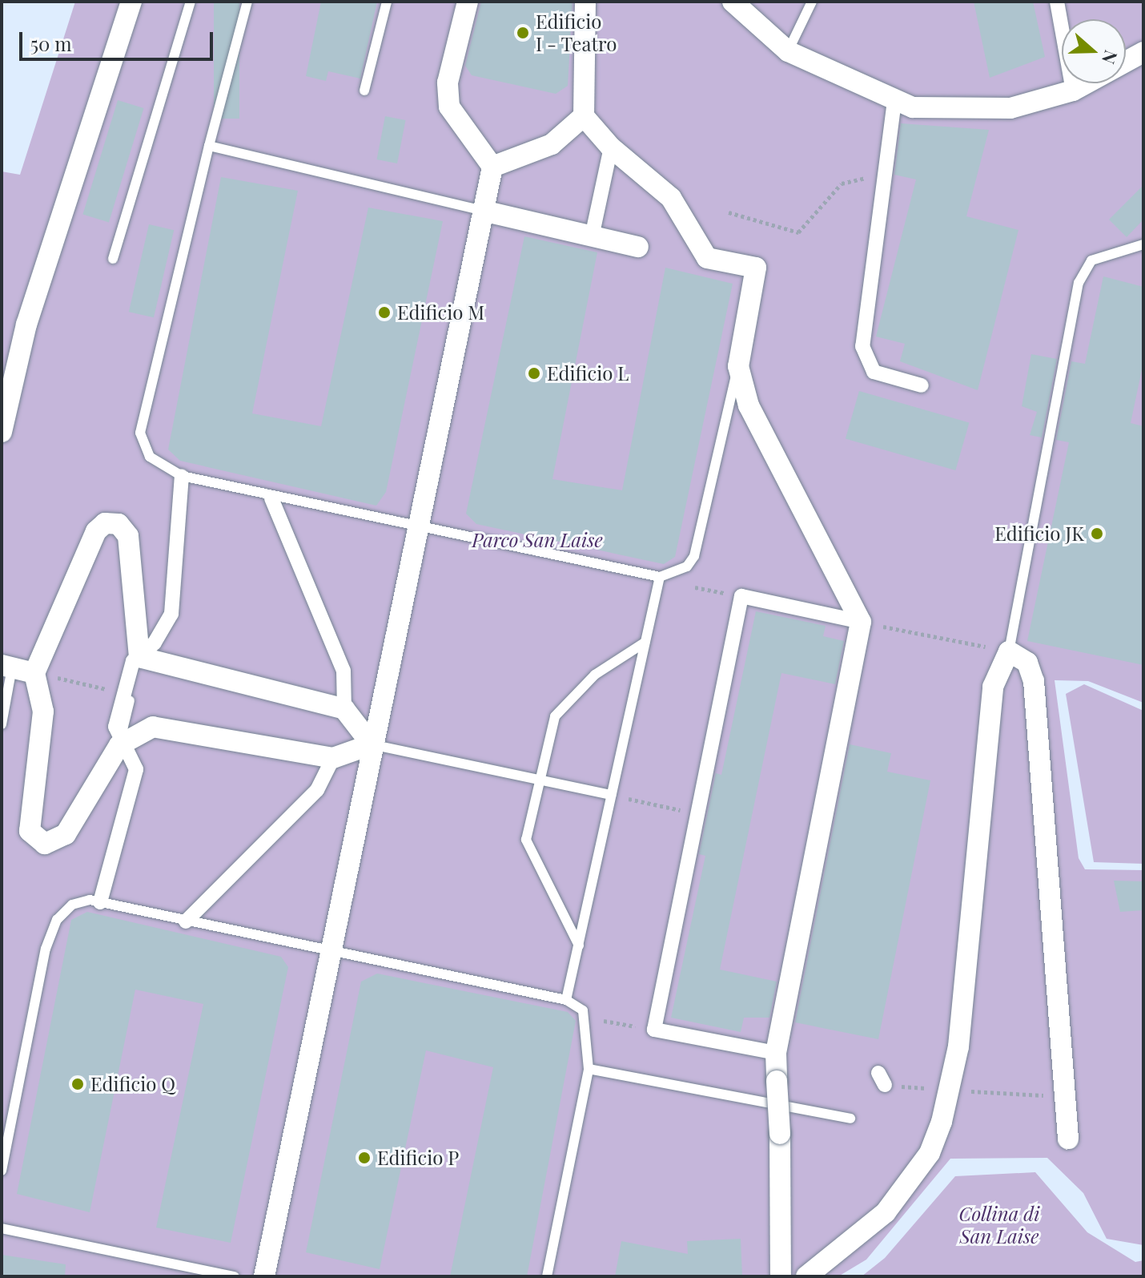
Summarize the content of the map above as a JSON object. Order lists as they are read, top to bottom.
{
  "parks": ["Parco San Laise", "Collina di San Laise"],
  "places": [
    "Edificio I - Teatro",
    "Edificio M",
    "Edificio L",
    "Edificio JK",
    "Edificio Q",
    "Edificio P"
  ],
  "scale_bar": "50 m",
  "north": "right"
}
